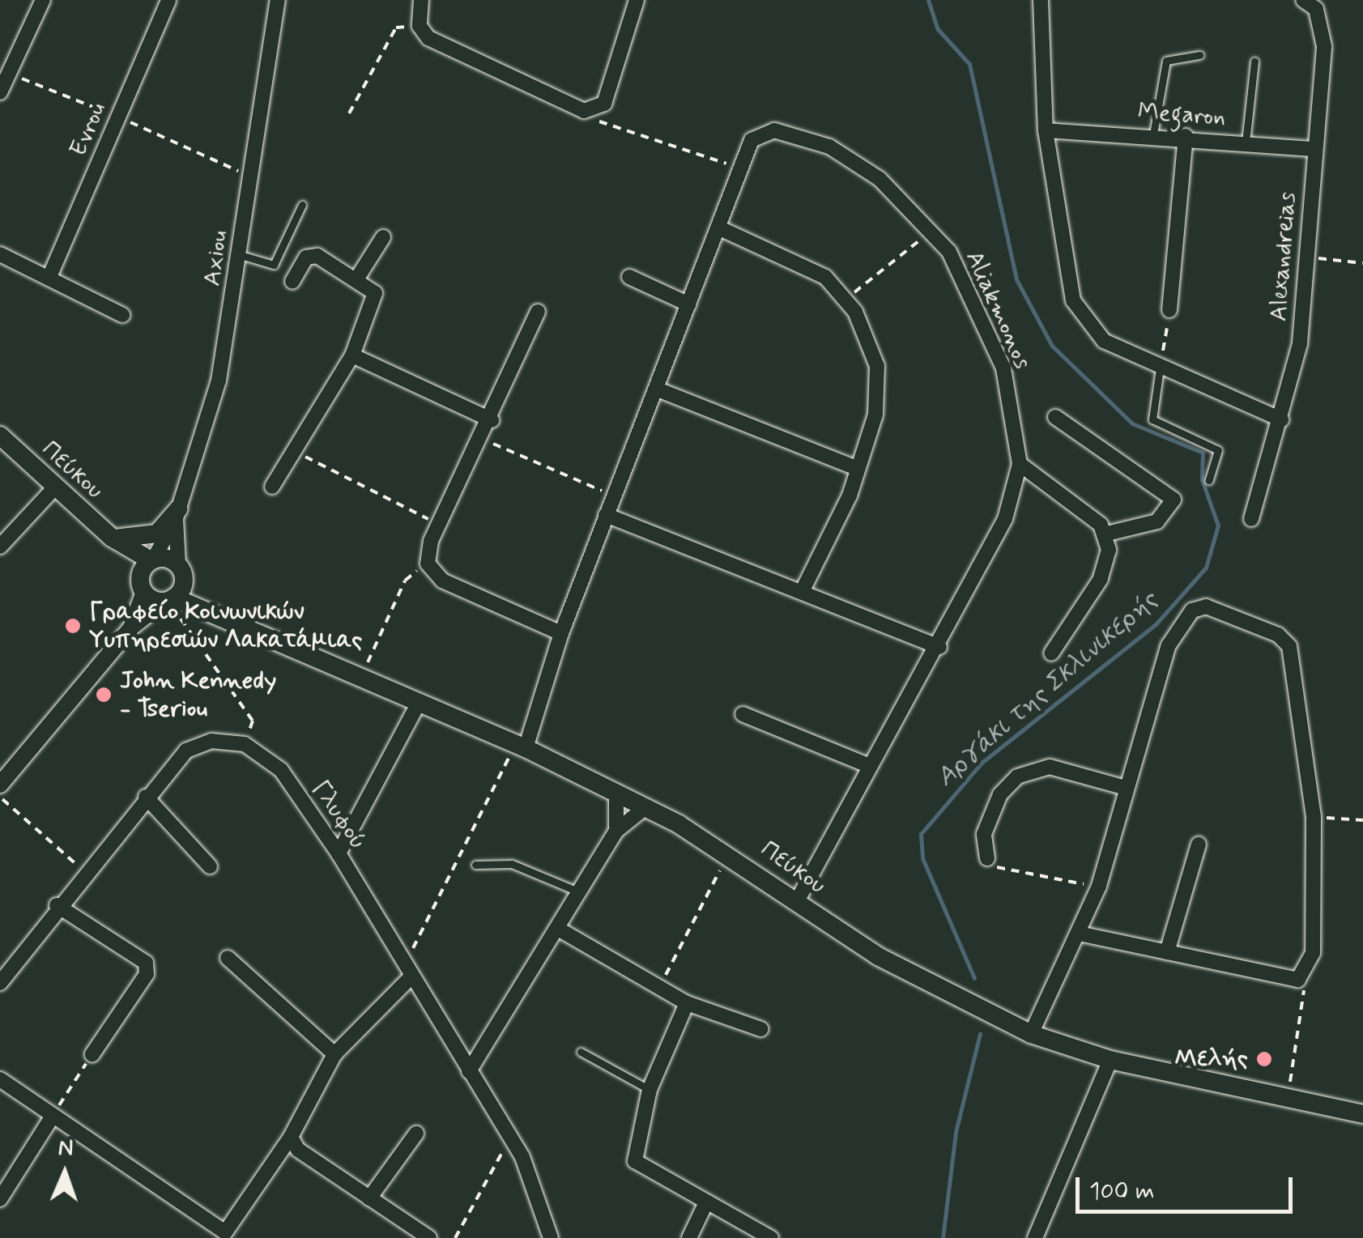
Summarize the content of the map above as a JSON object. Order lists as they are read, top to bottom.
{
  "streets": {
    "main road": ["Πεύκου"],
    "street": [
      "Megaron",
      "Evrou",
      "Alexandreias",
      "Axiou",
      "Aliakmonos",
      "Γλυφού"
    ]
  },
  "crossings": [
    ["Megaron", "Alexandreias"],
    ["Axiou", "Πεύκου"],
    ["Aliakmonos", "Πεύκου"]
  ],
  "water": ["Αργάκι της Σκλινικερής"],
  "places": ["Γραφείο Κοινωνικών Υυπηρεσιών Λακατάμιας", "John Kennedy - Tseriou", "Μελής"],
  "scale_bar": "100 m",
  "north": "top"
}
